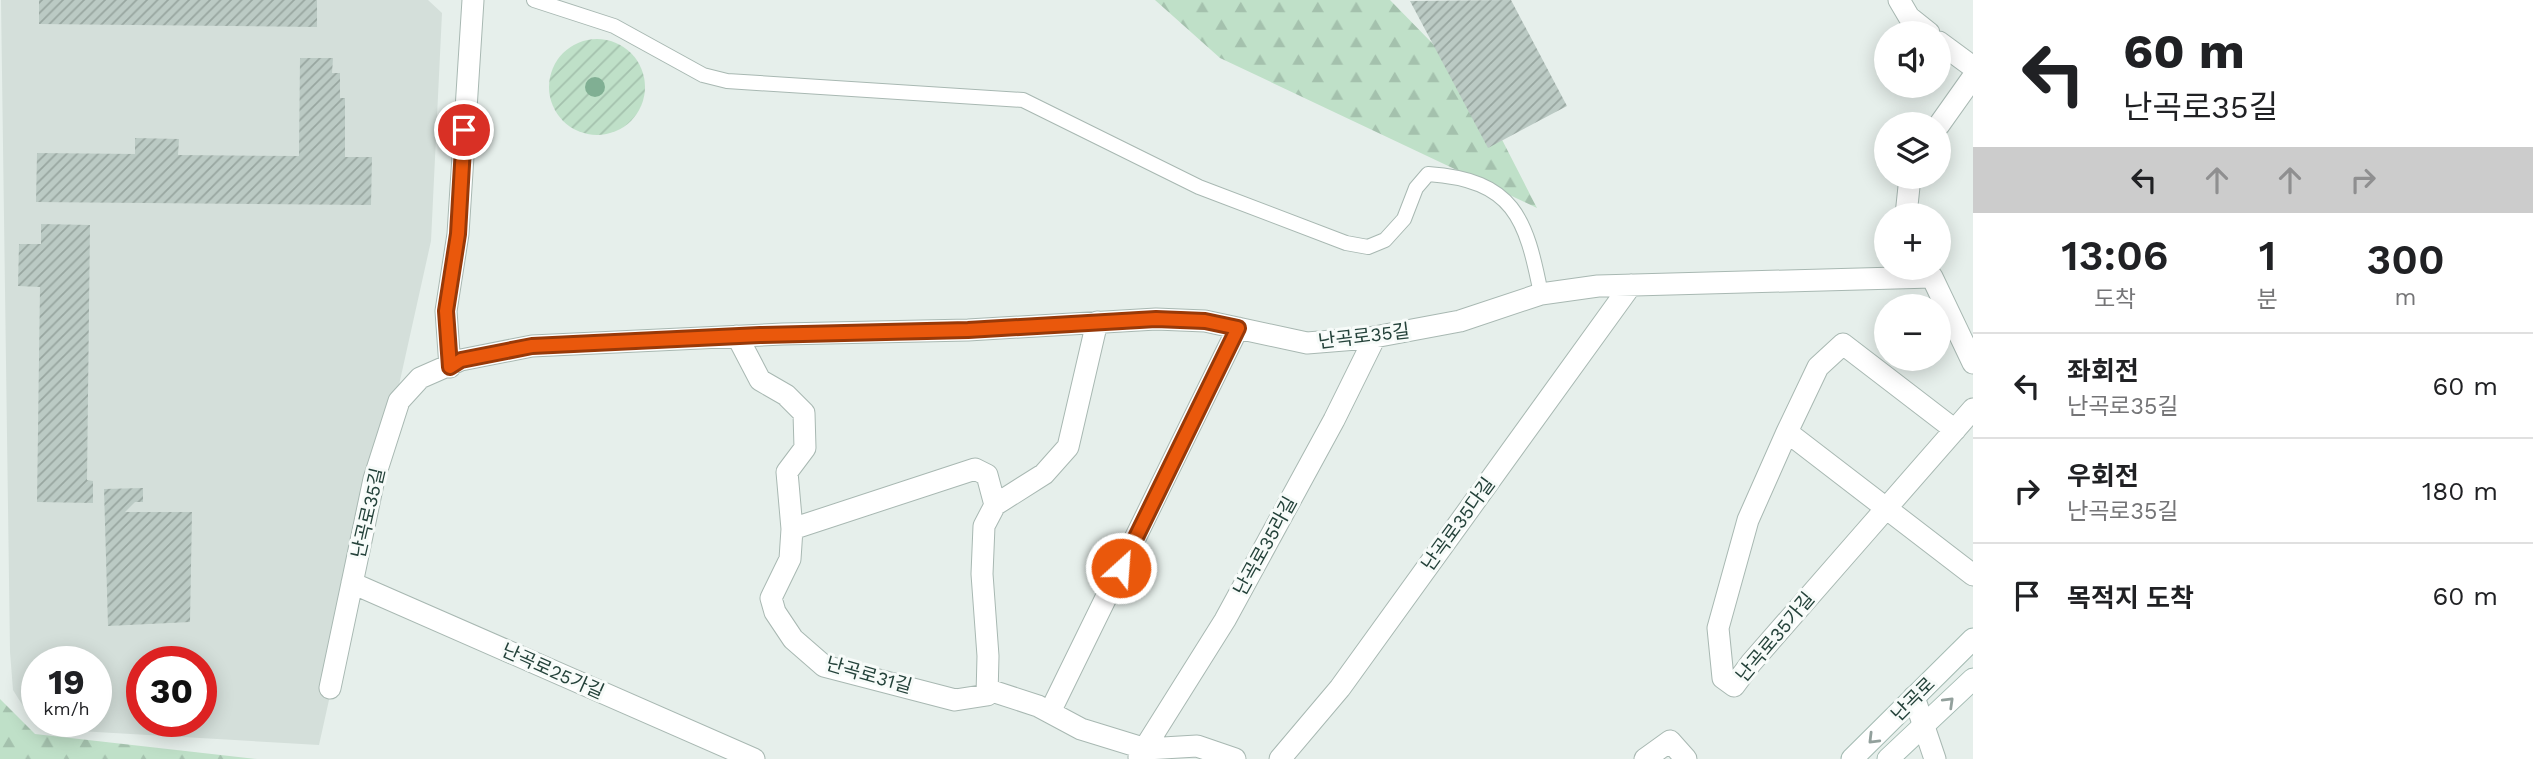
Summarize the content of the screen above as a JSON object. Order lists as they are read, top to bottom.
{
  "streets": {
    "street": [
      "난곡로35길",
      "난곡로35다길",
      "난곡로35라길",
      "난곡로35가길",
      "난곡로25가길",
      "난곡로31길",
      "난곡로"
    ]
  },
  "crossings": [
    ["난곡로35길", "난곡로35다길"],
    ["난곡로35길", "난곡로35라길"],
    ["난곡로35길", "난곡로25가길"],
    ["난곡로35길", "난곡로31길"],
    ["난곡로35라길", "난곡로31길"]
  ],
  "page": {
    "turn": ["60 m", "난곡로35길"],
    "map_buttons": ["+", "−"],
    "eta": [
      "13:06",
      "도착",
      "1",
      "분",
      "300",
      "m"
    ],
    "list": [
      {
        "name": "좌회전",
        "note": "난곡로35길",
        "value": "60 m"
      },
      {
        "name": "우회전",
        "note": "난곡로35길",
        "value": "180 m"
      },
      {
        "name": "목적지 도착",
        "value": "60 m"
      }
    ],
    "speed": "19 km/h",
    "limit": "30"
  }
}
